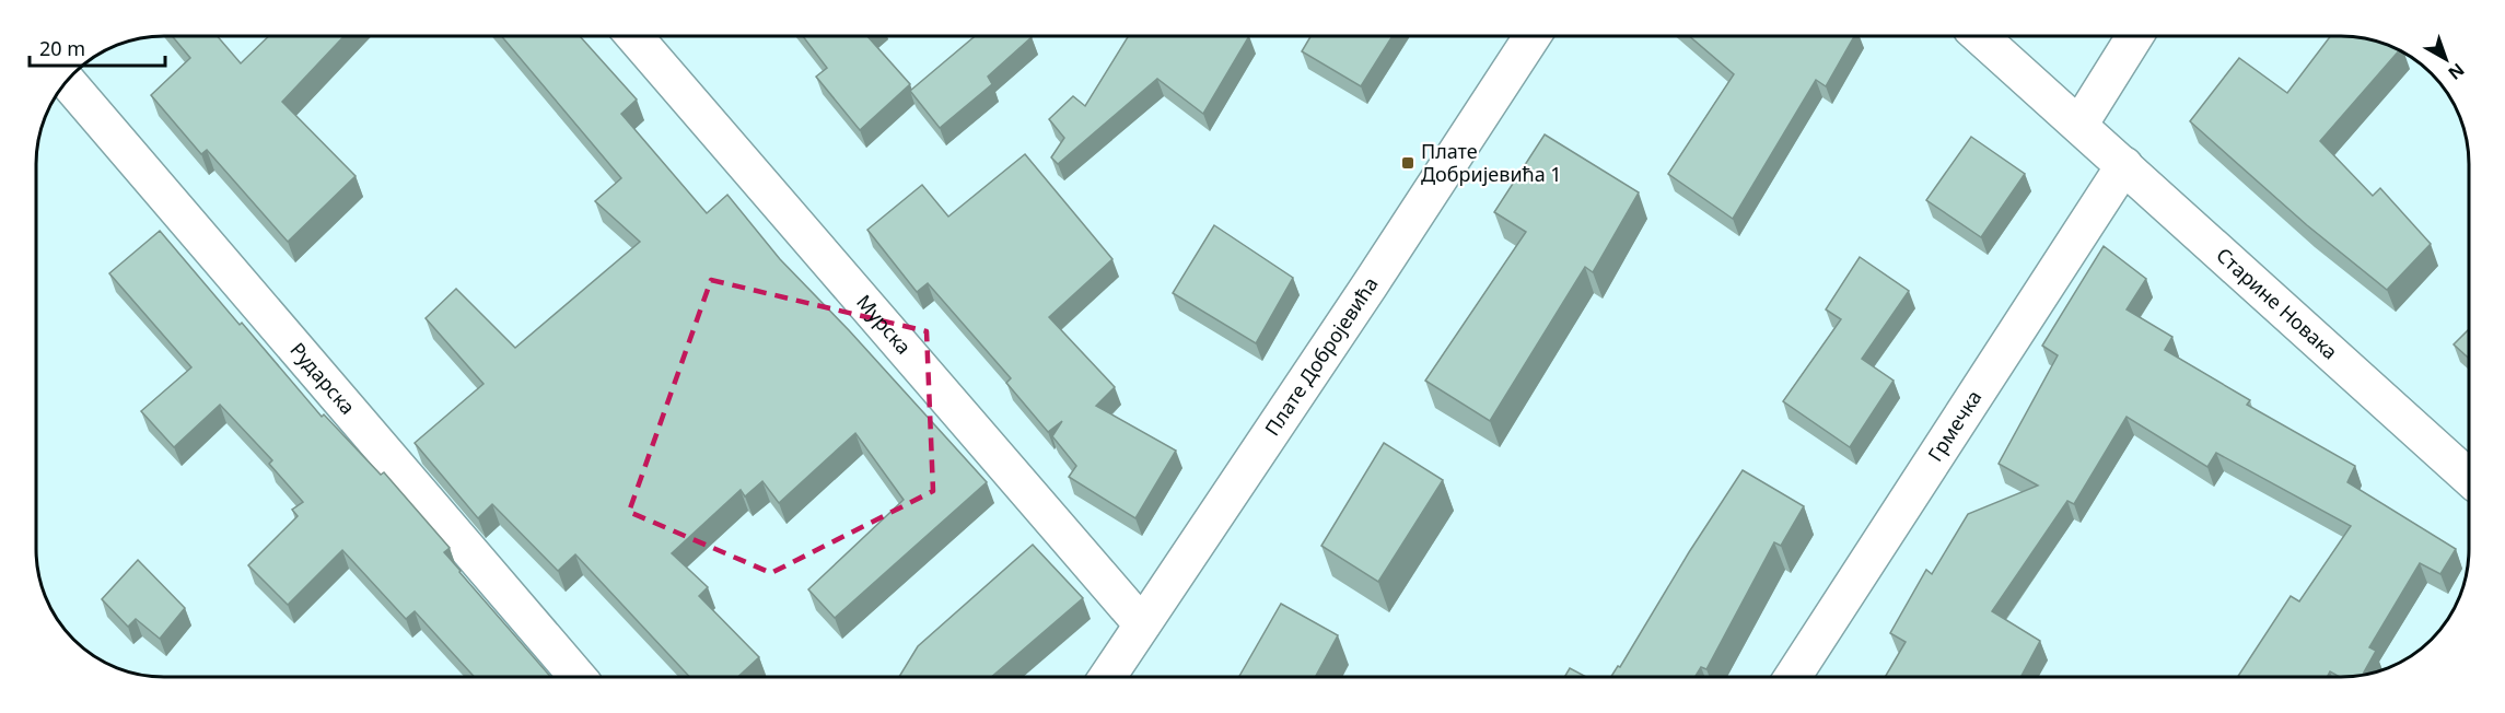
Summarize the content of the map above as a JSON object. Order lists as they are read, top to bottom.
{
  "streets": {
    "street": [
      "Старине Новака",
      "Мурска",
      "Плате Добројевића",
      "Рударска",
      "Грмечка"
    ]
  },
  "crossings": [
    ["Старине Новака", "Грмечка"],
    ["Мурска", "Плате Добројевића"]
  ],
  "places": {
    "transit": ["Плате Добријевића 1"]
  },
  "scale_bar": "20 m",
  "north": "bottom right"
}
